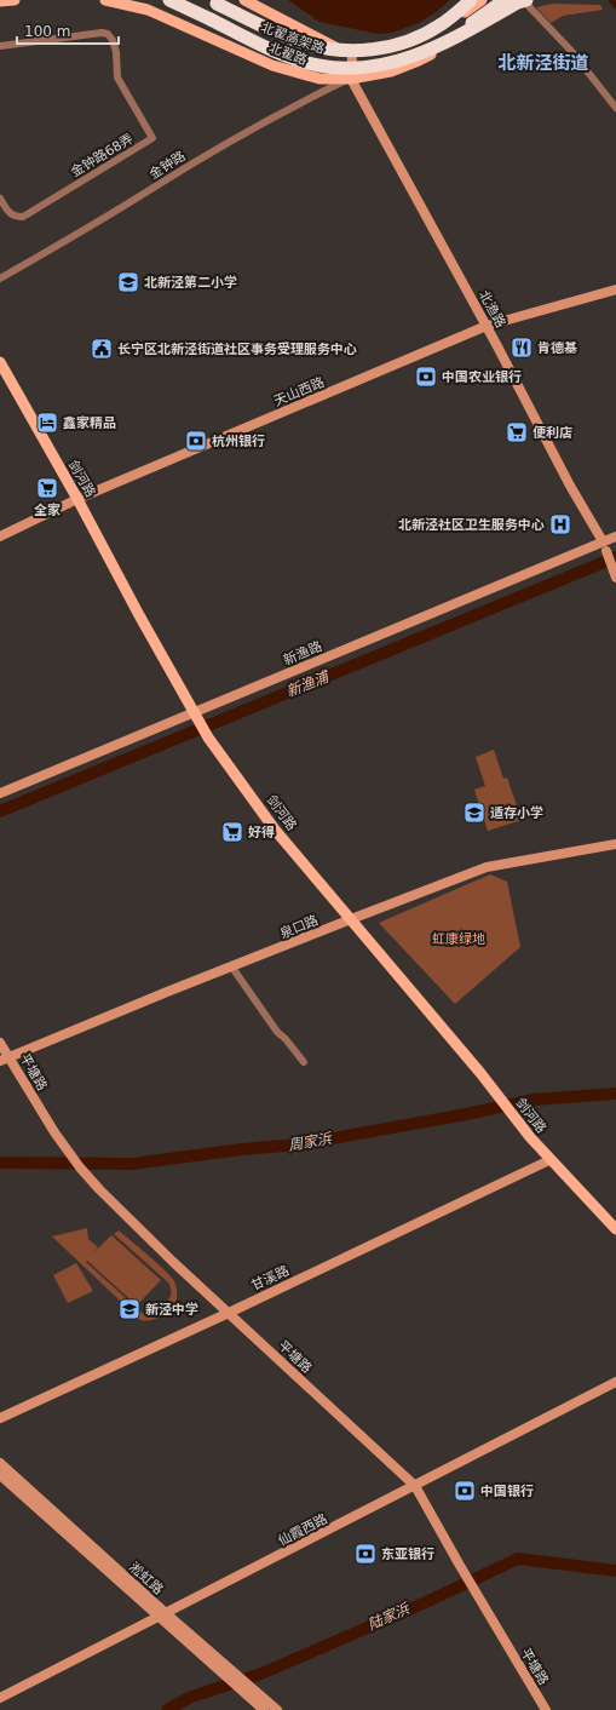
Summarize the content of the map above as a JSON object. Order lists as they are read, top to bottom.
{
  "streets": {
    "highway": ["北翟高架路"],
    "main road": ["北翟路", "剑河路"],
    "street": [
      "金钟路68弄",
      "金钟路",
      "北渔路",
      "天山西路",
      "新渔路",
      "泉口路",
      "平塘路",
      "甘溪路",
      "仙霞西路",
      "淞虹路"
    ]
  },
  "crossings": [
    ["北翟路", "金钟路"],
    ["北翟路", "北渔路"],
    ["金钟路", "北渔路"],
    ["北渔路", "天山西路"],
    ["北渔路", "新渔路"],
    ["天山西路", "剑河路"],
    ["剑河路", "新渔路"],
    ["剑河路", "泉口路"],
    ["剑河路", "甘溪路"],
    ["泉口路", "平塘路"],
    ["平塘路", "甘溪路"],
    ["平塘路", "仙霞西路"],
    ["仙霞西路", "淞虹路"]
  ],
  "districts": ["北新泾街道"],
  "water": ["新渔浦", "周家浜", "陆家浜"],
  "parks": ["虹康绿地"],
  "places": {
    "school or university": ["北新泾第二小学", "适存小学", "新泾中学"],
    "restaurant": ["肯德基"],
    "public building": ["长宁区北新泾街道社区事务受理服务中心"],
    "bank": [
      "中国农业银行",
      "杭州银行",
      "中国银行",
      "东亚银行"
    ],
    "hotel": ["鑫家精品"],
    "supermarket": ["便利店", "全家", "好得"],
    "hospital": ["北新泾社区卫生服务中心"]
  },
  "scale_bar": "100 m"
}
